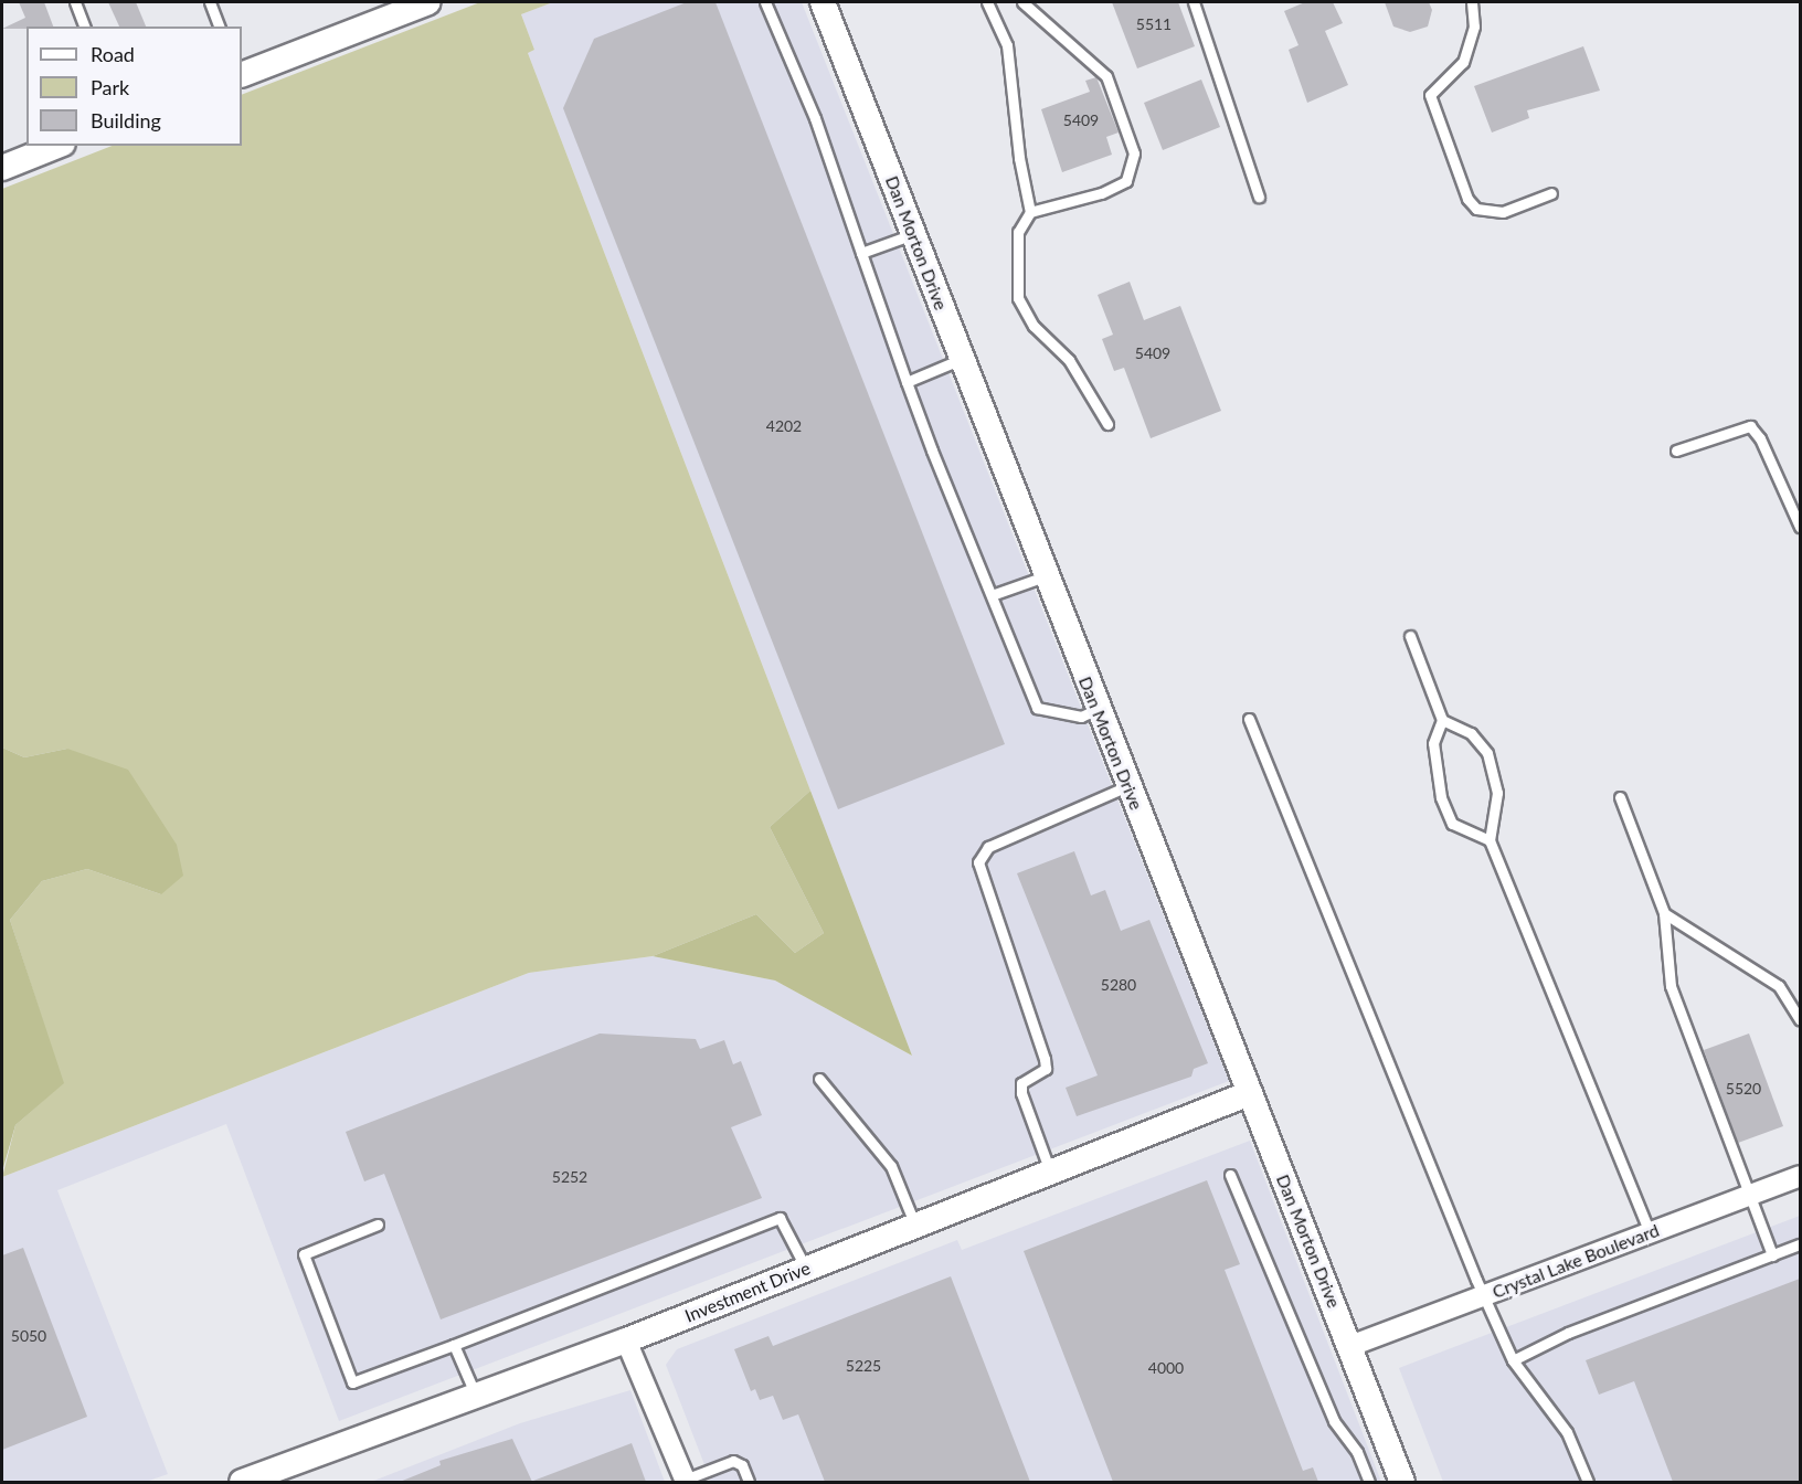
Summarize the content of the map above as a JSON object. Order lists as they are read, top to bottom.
{
  "streets": {
    "street": ["Dan Morton Drive", "Crystal Lake Boulevard", "Investment Drive"]
  },
  "crossings": [
    ["Dan Morton Drive", "Crystal Lake Boulevard"],
    ["Dan Morton Drive", "Investment Drive"]
  ],
  "house_numbers": [
    "5511",
    "5409",
    "5409",
    "4202",
    "5280",
    "5520",
    "5252",
    "5050",
    "5225",
    "4000"
  ],
  "legend": ["Road", "Park", "Building"]
}
